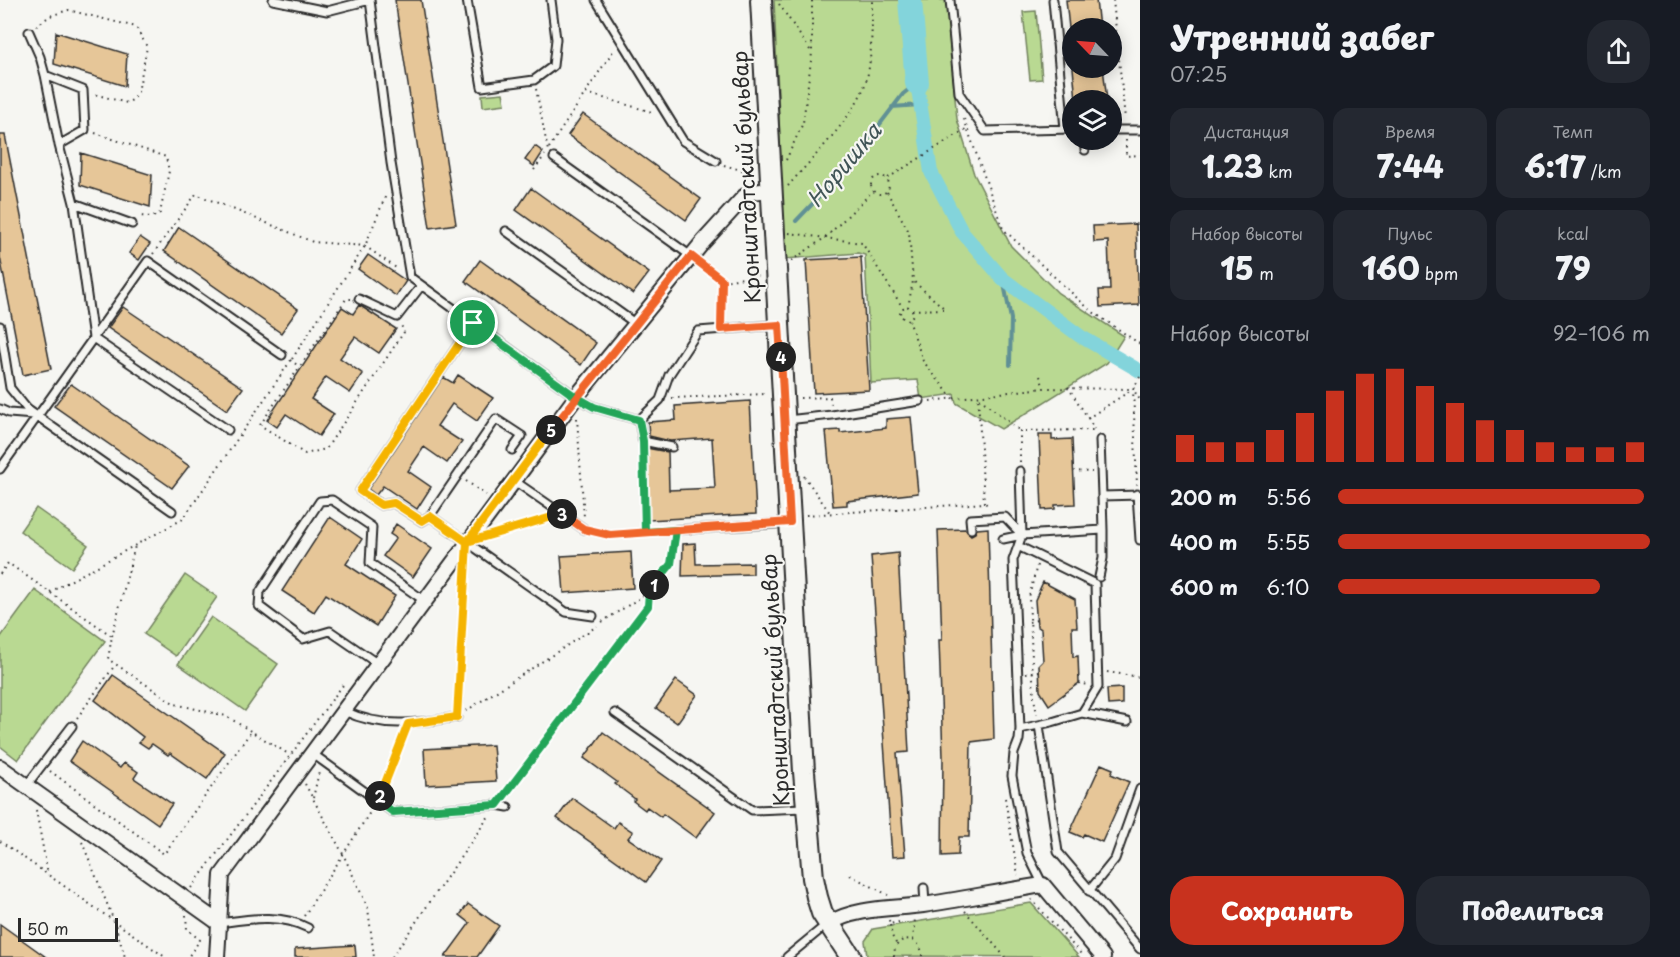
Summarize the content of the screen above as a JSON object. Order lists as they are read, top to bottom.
{
  "streets": {
    "main road": ["Кронштадтский бульвар"]
  },
  "water": ["Норишка"],
  "scale_bar": "50 m",
  "north": "top left",
  "page": {
    "heading": ["Утренний забег", "07:25"],
    "stats": [
      ["Дистанция", "1.23 km"],
      ["Время", "7:44"],
      ["Темп", "6:17 /km"],
      ["Набор высоты", "15 m"],
      ["Пульс", "160 bpm"],
      ["kcal", "79"]
    ],
    "chart": ["Набор высоты", "92–106 m"],
    "pins": [
      "4",
      "5",
      "3",
      "1",
      "2"
    ],
    "list": [
      {
        "name": "200 m",
        "note": "5:56"
      },
      {
        "name": "400 m",
        "note": "5:55"
      },
      {
        "name": "600 m",
        "note": "6:10"
      }
    ],
    "buttons": ["Сохранить", "Поделиться"],
    "scale": "50 m"
  }
}
